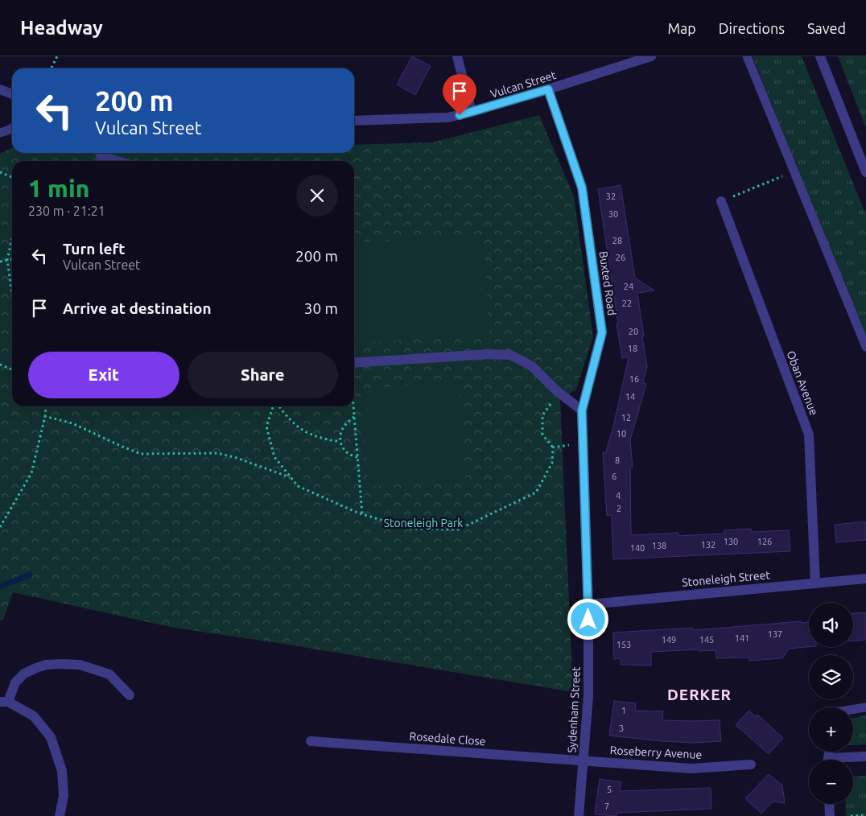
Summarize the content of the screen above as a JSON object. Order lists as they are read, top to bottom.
{
  "streets": {
    "street": [
      "Vulcan Street",
      "Buxted Road",
      "Oban Avenue",
      "Stoneleigh Street",
      "Sydenham Street",
      "Rosedale Close",
      "Roseberry Avenue"
    ]
  },
  "crossings": [
    ["Vulcan Street", "Buxted Road"],
    ["Buxted Road", "Stoneleigh Street"],
    ["Buxted Road", "Sydenham Street"],
    ["Oban Avenue", "Stoneleigh Street"],
    ["Stoneleigh Street", "Sydenham Street"],
    ["Sydenham Street", "Rosedale Close"],
    ["Sydenham Street", "Roseberry Avenue"],
    ["Rosedale Close", "Roseberry Avenue"]
  ],
  "districts": ["DERKER"],
  "parks": ["Stoneleigh Park"],
  "house_numbers": [
    "32",
    "30",
    "28",
    "26",
    "24",
    "22",
    "20",
    "18",
    "16",
    "14",
    "12",
    "10",
    "8",
    "6",
    "4",
    "2",
    "130",
    "126",
    "132",
    "138",
    "140",
    "137",
    "141",
    "149",
    "145",
    "153",
    "1",
    "3",
    "5",
    "7"
  ],
  "page": {
    "header": "Headway",
    "nav": ["Map", "Directions", "Saved"],
    "turn": ["200 m", "Vulcan Street"],
    "heading": ["1 min", "230 m · 21:21"],
    "list": [
      {
        "name": "Turn left",
        "note": "Vulcan Street",
        "value": "200 m"
      },
      {
        "name": "Arrive at destination",
        "value": "30 m"
      }
    ],
    "buttons": ["Exit", "Share"],
    "map_buttons": ["+", "−"]
  }
}
